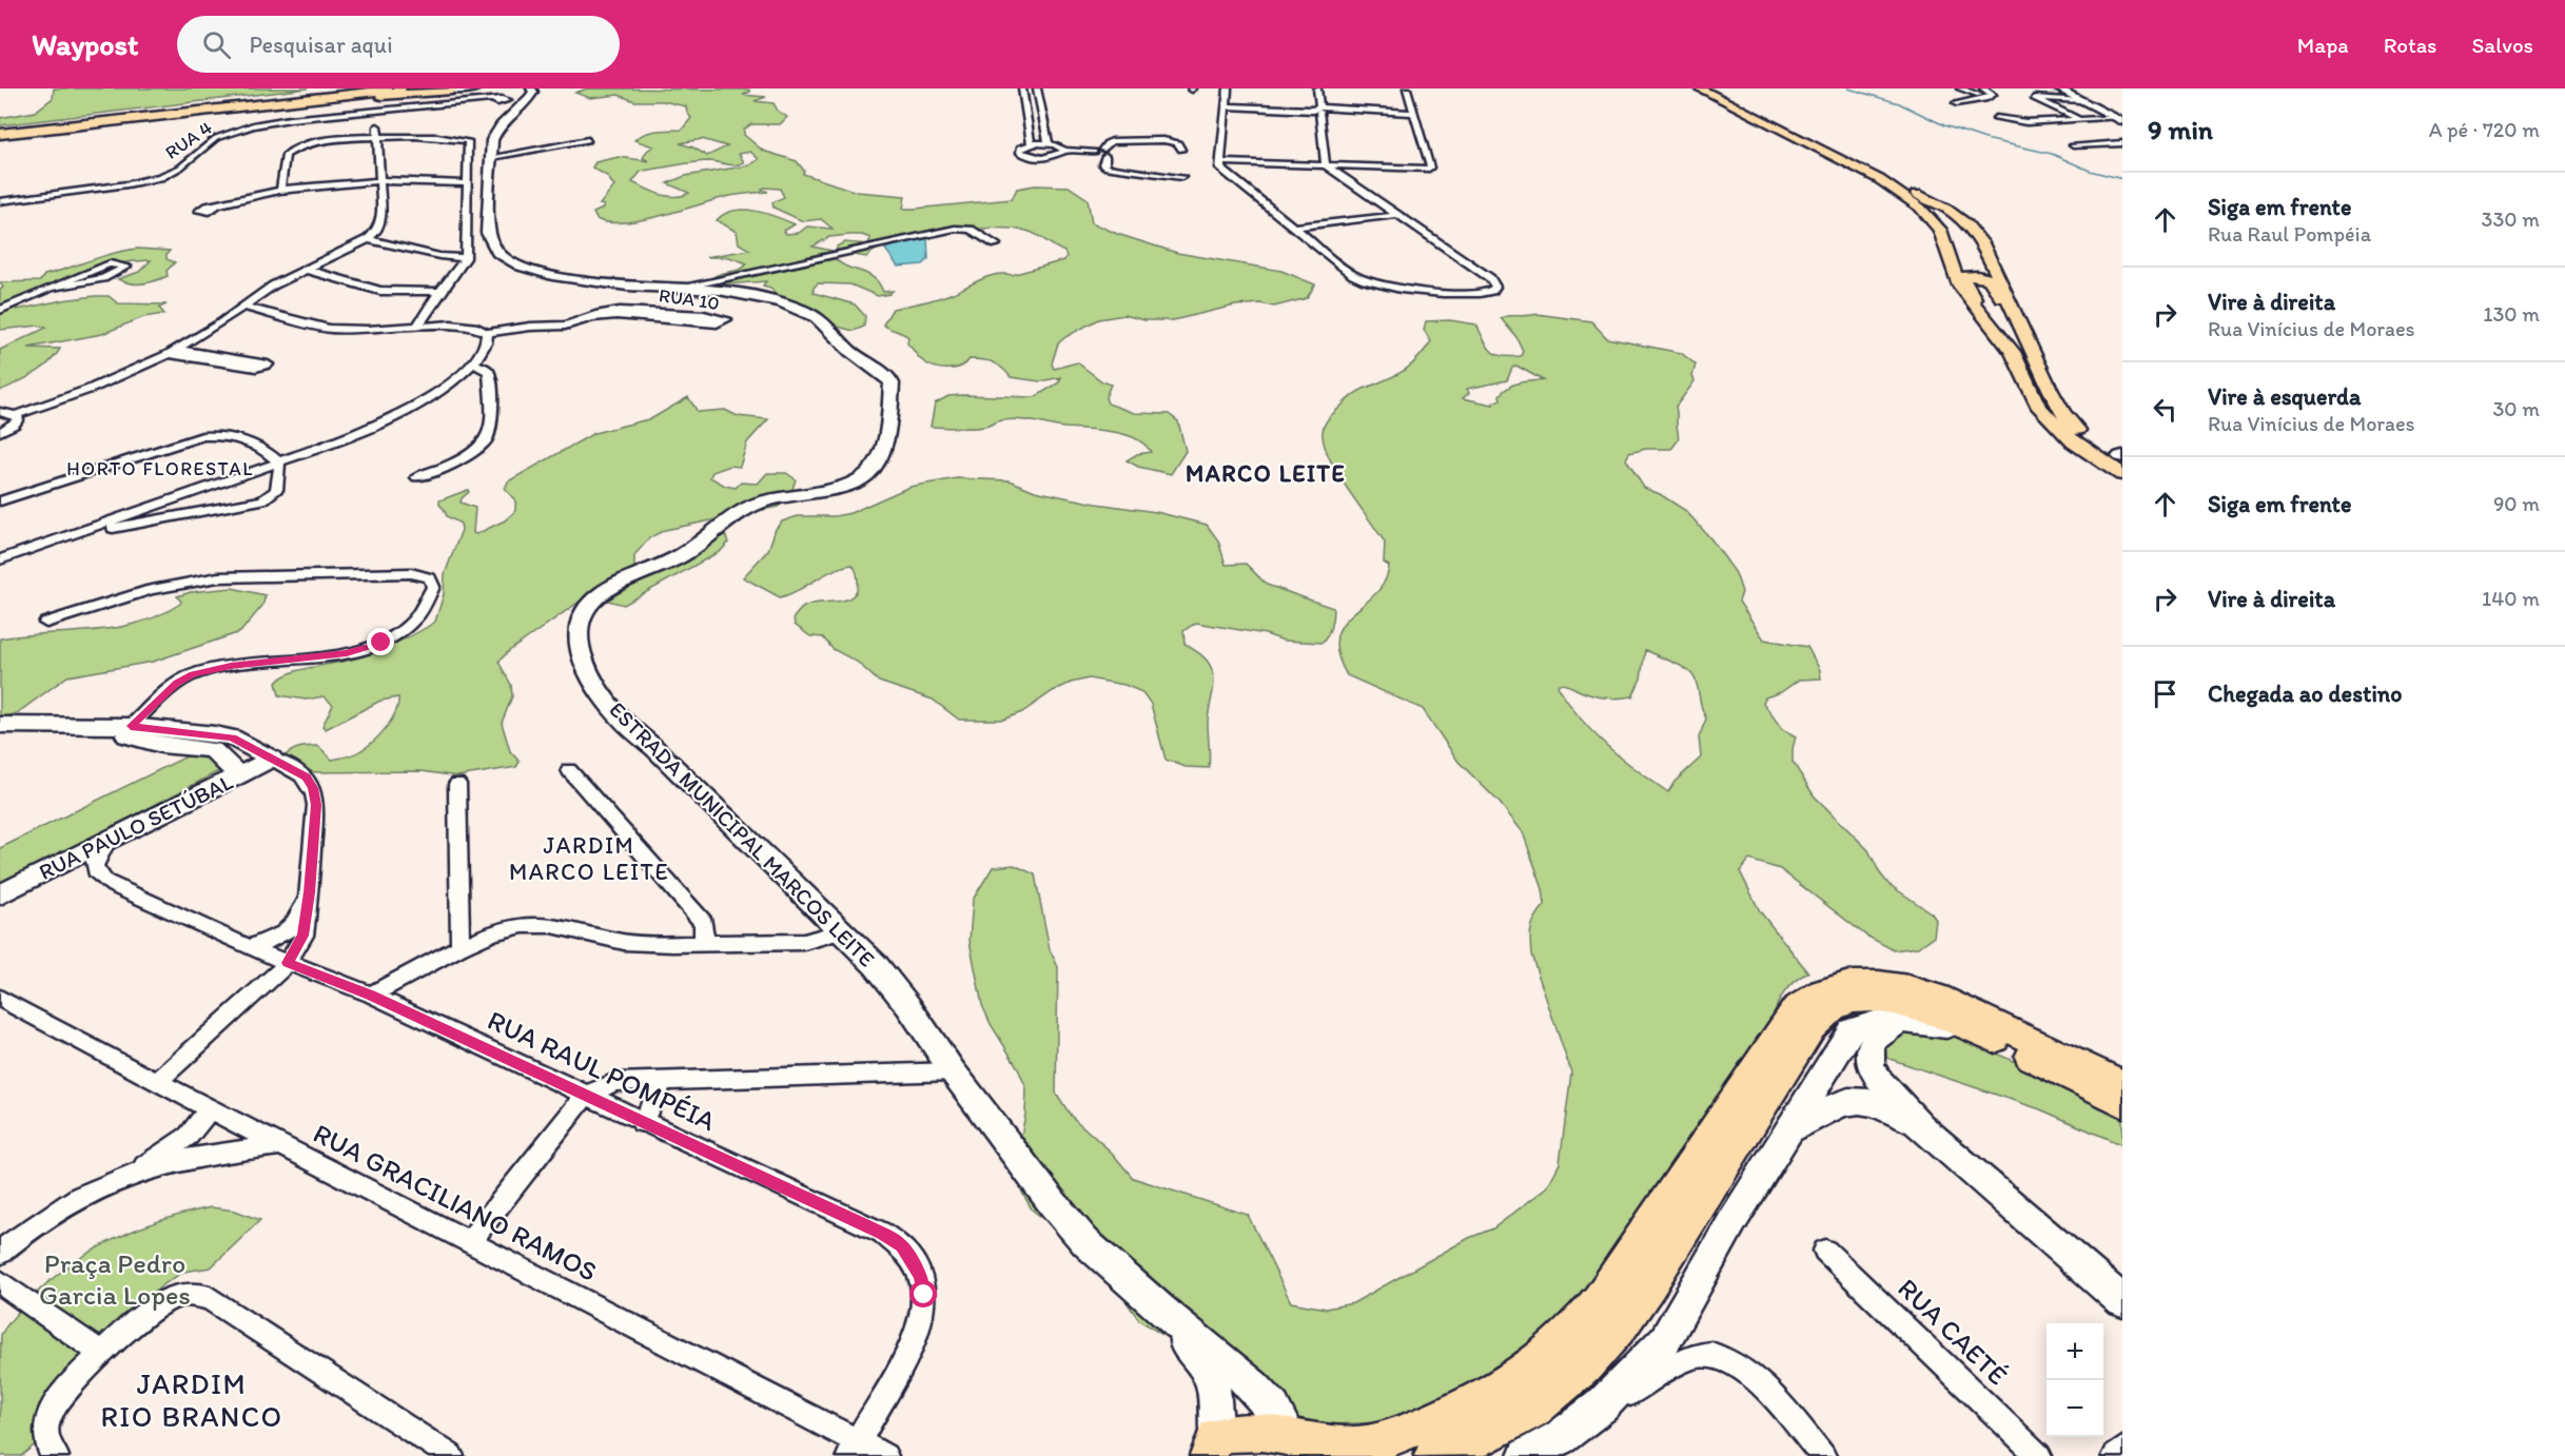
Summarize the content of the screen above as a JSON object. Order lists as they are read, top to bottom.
{
  "streets": {
    "street": [
      "RUA 4",
      "RUA 10",
      "RUA PAULO SETÚBAL",
      "ESTRADA MUNICIPAL MARCOS LEITE",
      "RUA RAUL POMPÉIA",
      "RUA GRACILIANO RAMOS",
      "RUA CAETÉ"
    ]
  },
  "crossings": [
    ["RUA PAULO SETÚBAL", "RUA RAUL POMPÉIA"],
    ["RUA RAUL POMPÉIA", "RUA GRACILIANO RAMOS"]
  ],
  "districts": [
    "HORTO FLORESTAL",
    "MARCO LEITE",
    "JARDIM MARCO LEITE",
    "JARDIM RIO BRANCO"
  ],
  "parks": ["Praça Pedro Garcia Lopes"],
  "page": {
    "header": "Waypost",
    "search": "Pesquisar aqui",
    "nav": ["Mapa", "Rotas", "Salvos"],
    "heading": ["9 min", "A pé · 720 m"],
    "list": [
      ["Siga em frente", "Rua Raul Pompéia", "330 m"],
      ["Vire à direita", "Rua Vinícius de Moraes", "130 m"],
      ["Vire à esquerda", "Rua Vinícius de Moraes", "30 m"],
      ["Siga em frente", "90 m"],
      ["Vire à direita", "140 m"],
      "Chegada ao destino"
    ],
    "map_buttons": ["+", "−"]
  }
}
